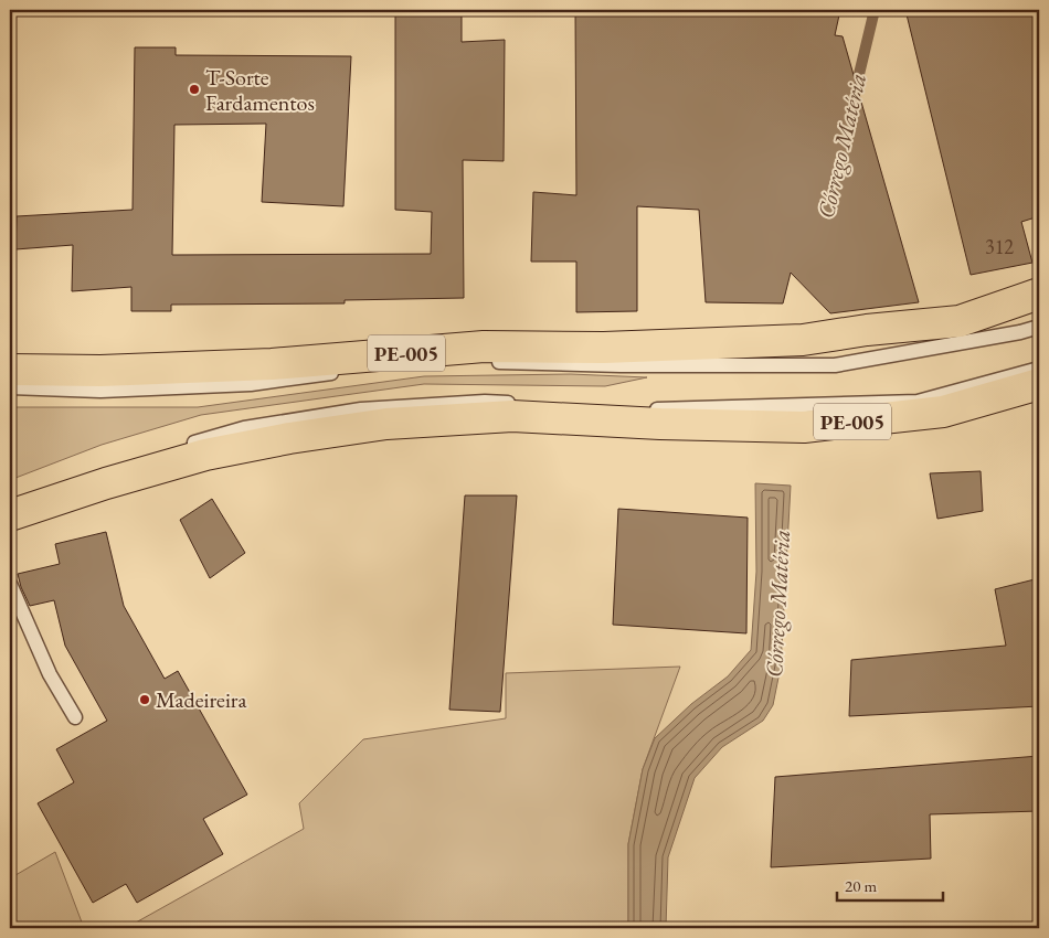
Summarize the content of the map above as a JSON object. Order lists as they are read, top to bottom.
{
  "streets": {
    "main road": ["PE-005"]
  },
  "water": ["Córrego Matéria"],
  "places": ["T-Sorte Fardamentos", "Madeireira"],
  "house_numbers": ["312"],
  "scale_bar": "20 m"
}
